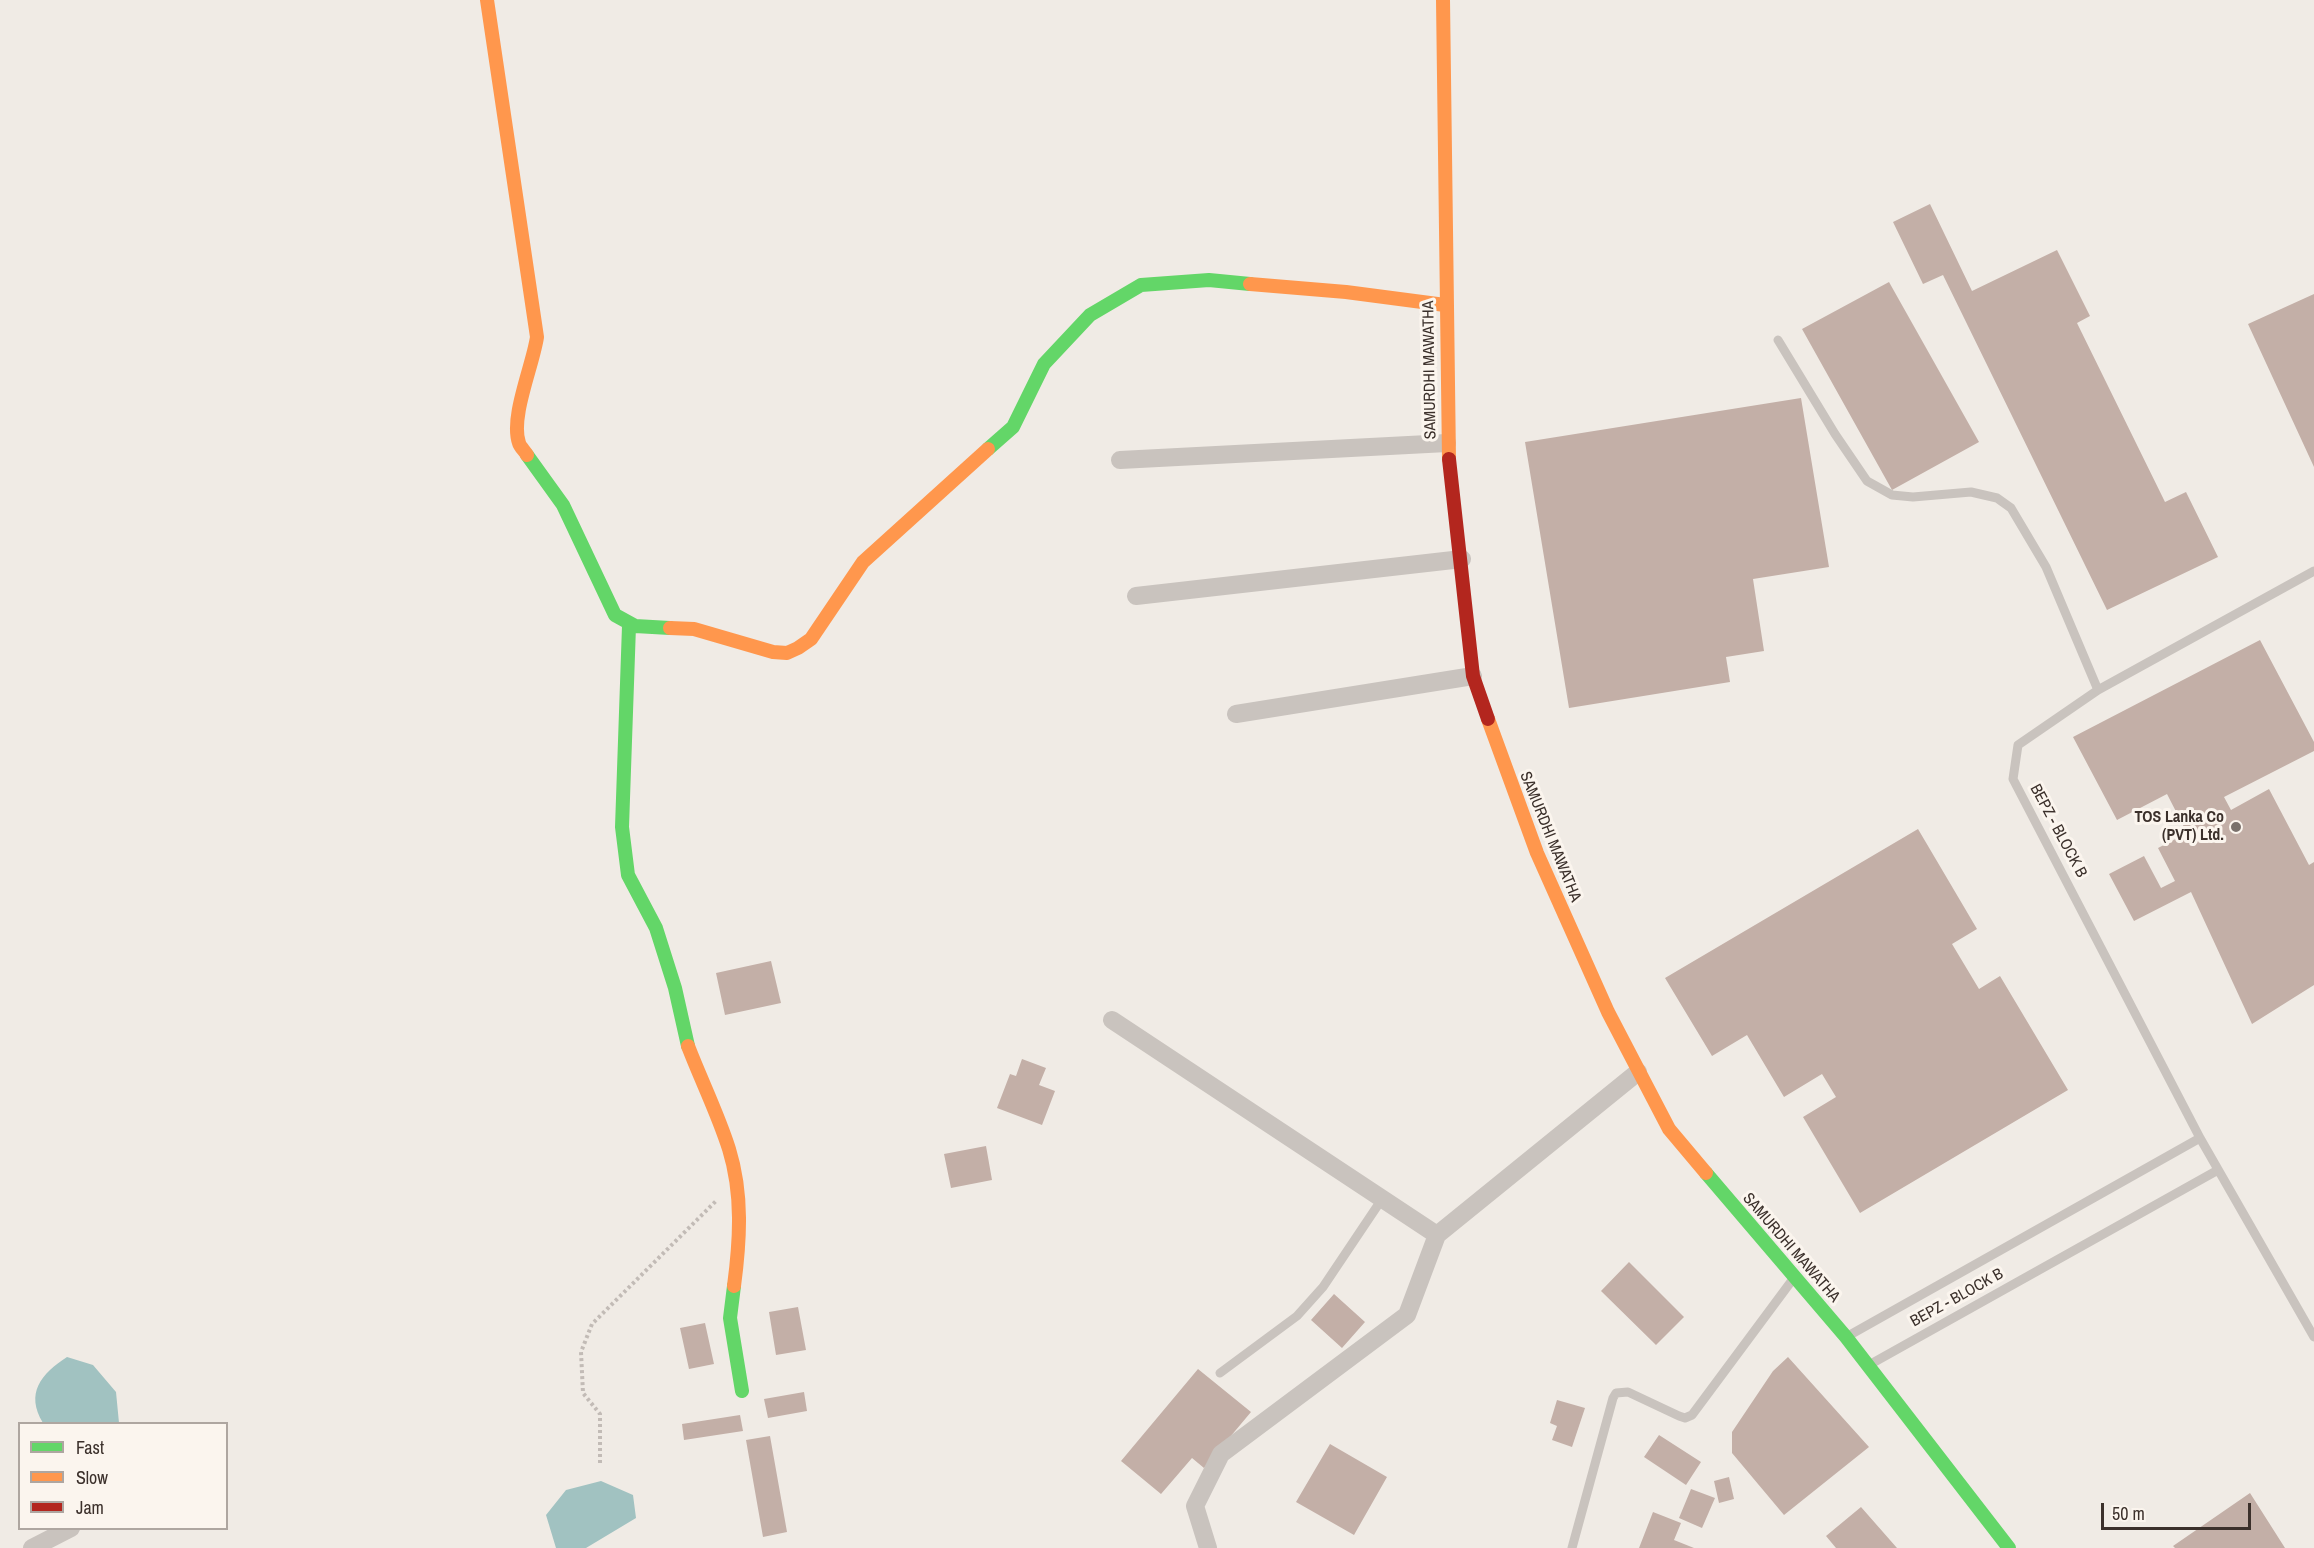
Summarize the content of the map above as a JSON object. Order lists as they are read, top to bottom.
{
  "streets": {
    "street": ["SAMURDHI MAWATHA"],
    "lane": ["BEPZ - BLOCK B"]
  },
  "crossings": [
    ["SAMURDHI MAWATHA", "BEPZ - BLOCK B"]
  ],
  "places": ["TOS Lanka Co (PVT) Ltd."],
  "legend": ["Fast", "Slow", "Jam"],
  "scale_bar": "50 m"
}
